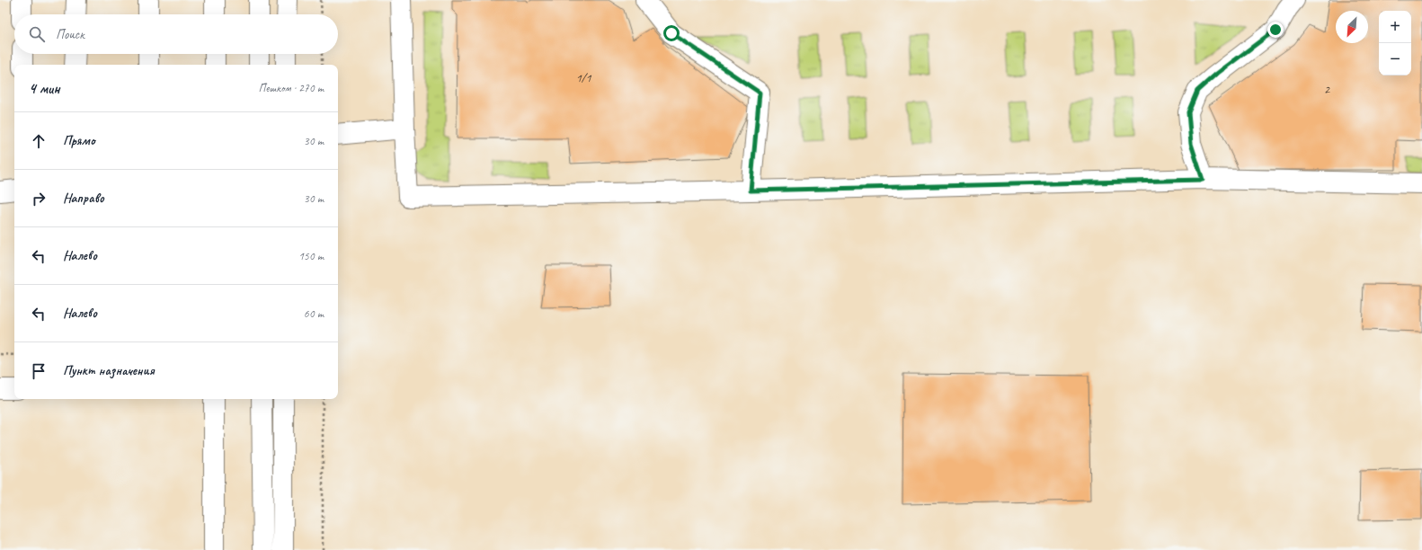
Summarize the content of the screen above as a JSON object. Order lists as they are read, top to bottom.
{
  "house_numbers": ["1/1", "2"],
  "north": "bottom left",
  "page": {
    "map_buttons": ["+", "−"],
    "search": "Поиск",
    "heading": ["4 мин", "Пешком · 270 m"],
    "list": [
      ["Прямо", "30 m"],
      ["Направо", "30 m"],
      ["Налево", "150 m"],
      ["Налево", "60 m"],
      "Пункт назначения"
    ]
  }
}
